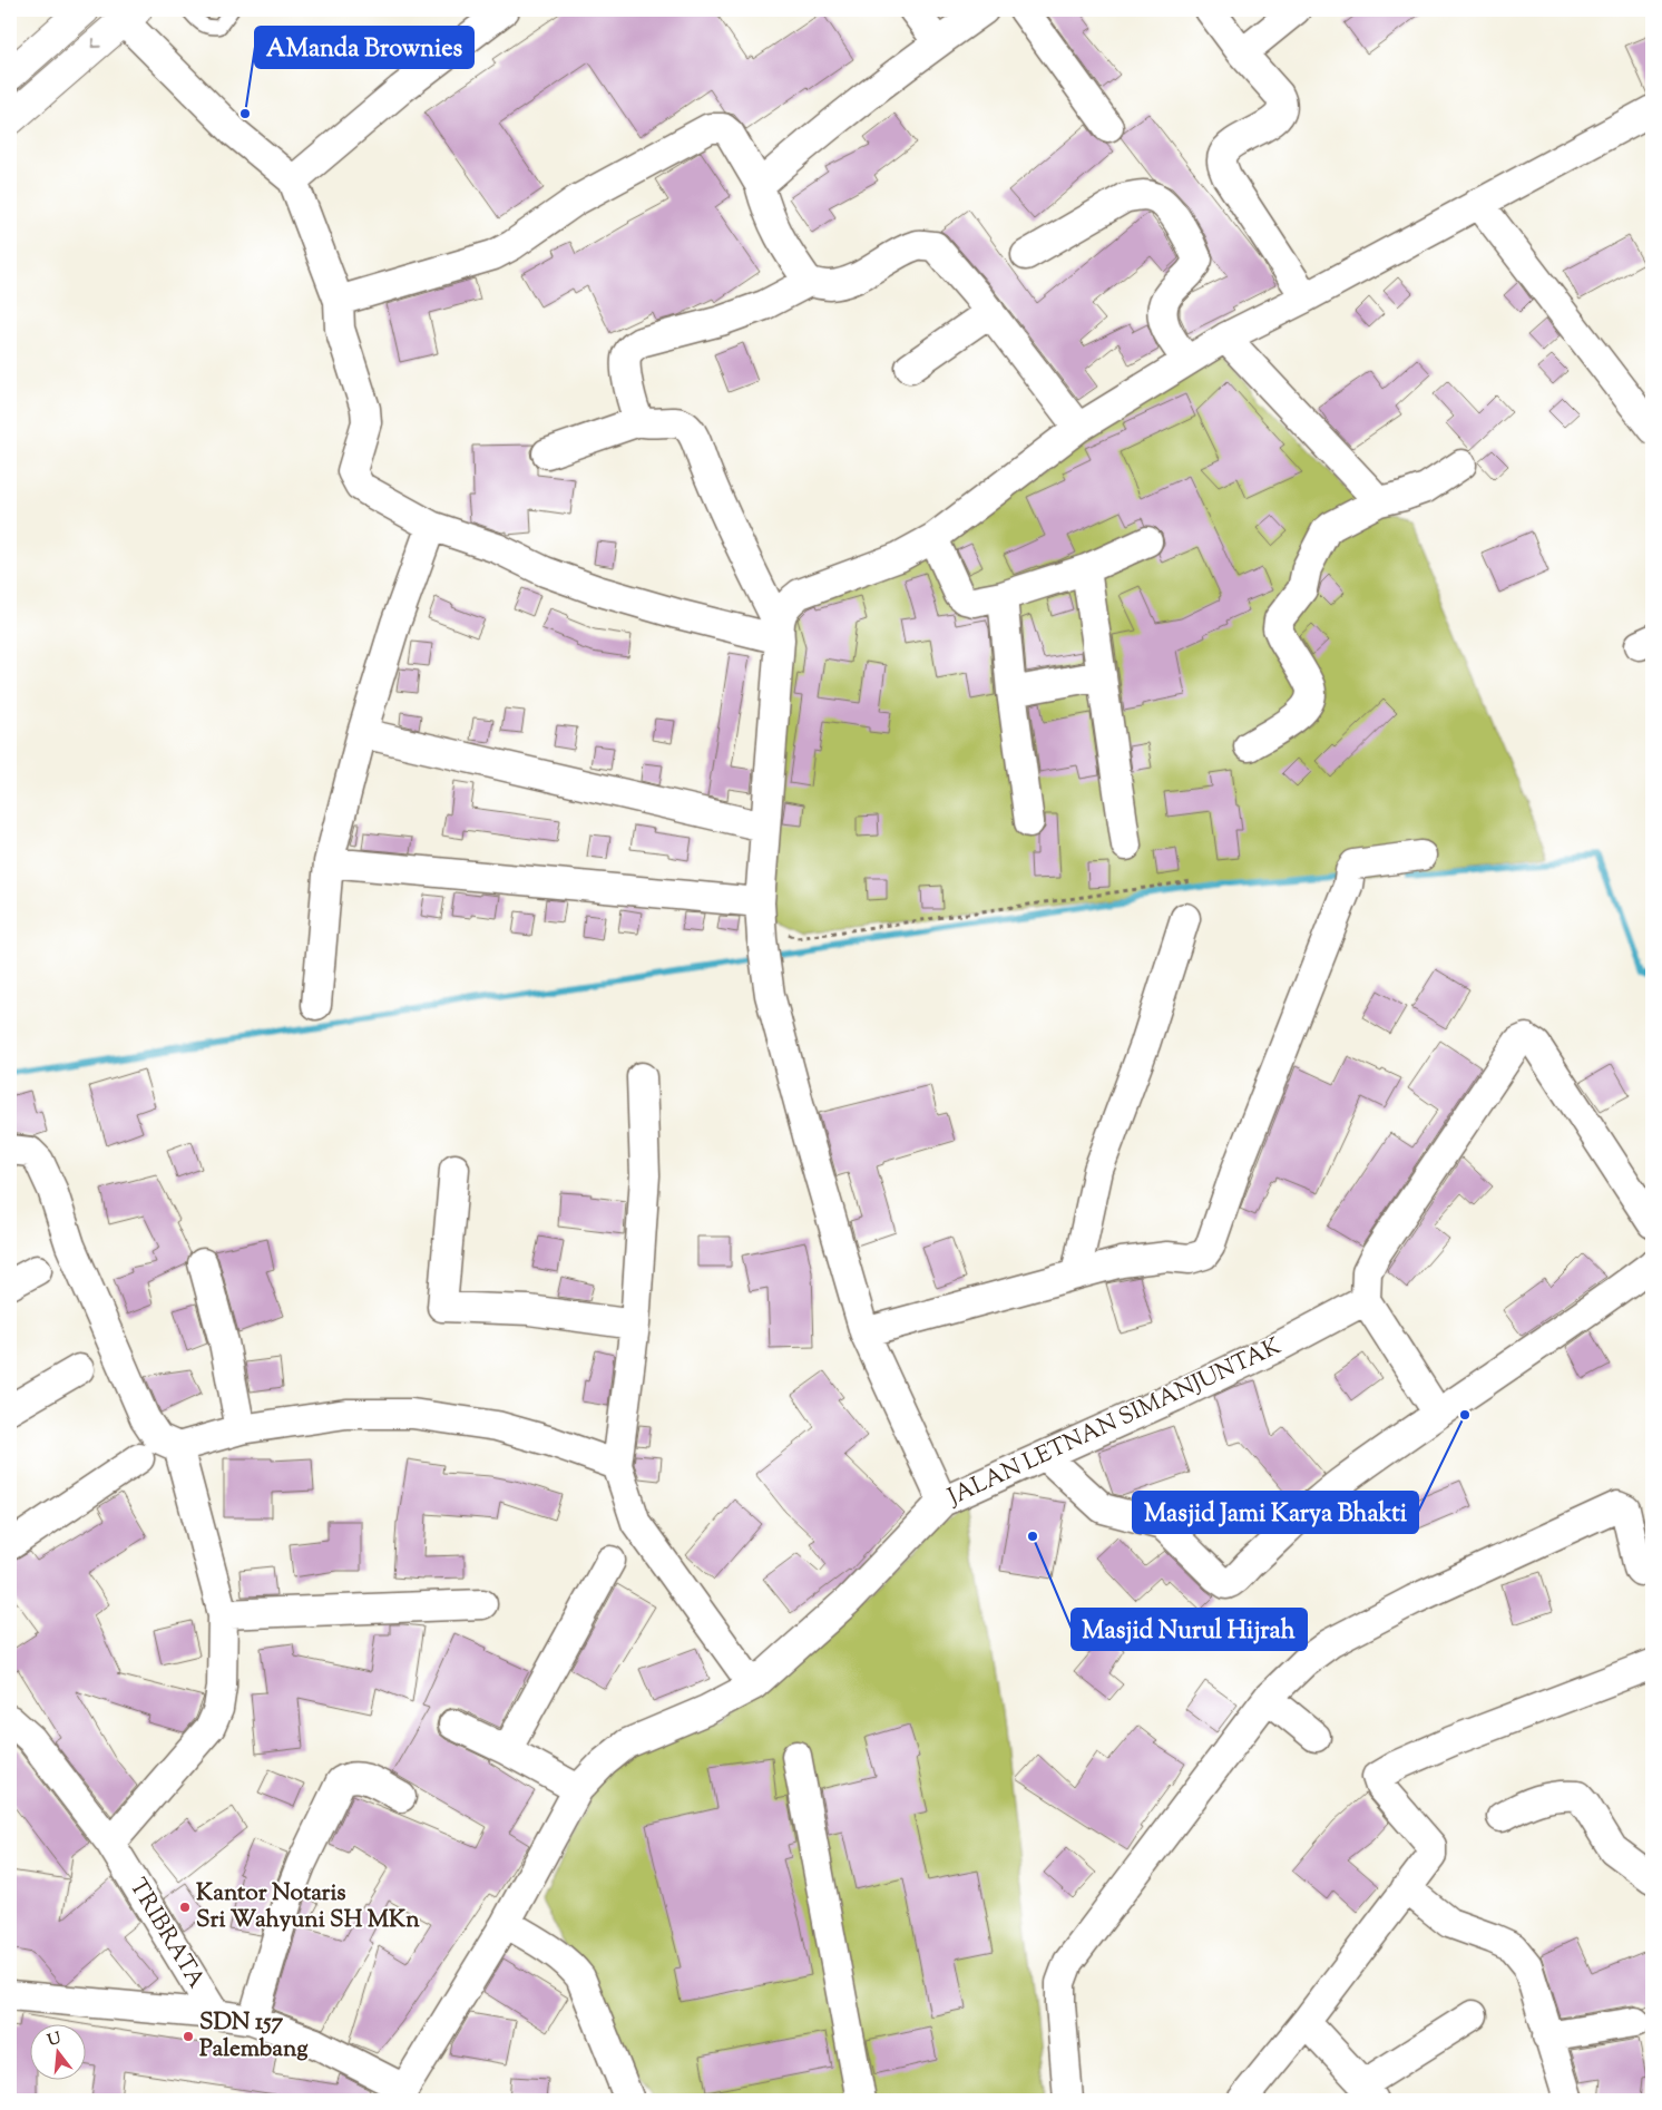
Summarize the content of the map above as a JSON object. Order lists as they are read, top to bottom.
{
  "streets": {
    "street": ["JALAN LETNAN SIMANJUNTAK", "TRIBRATA"]
  },
  "crossings": [
    ["JALAN LETNAN SIMANJUNTAK", "TRIBRATA"]
  ],
  "places": [
    "AManda Brownies",
    "Masjid Jami Karya Bhakti",
    "Masjid Nurul Hijrah",
    "Kantor Notaris Sri Wahyuni SH MKn",
    "SDN 157 Palembang"
  ],
  "north": "top"
}
